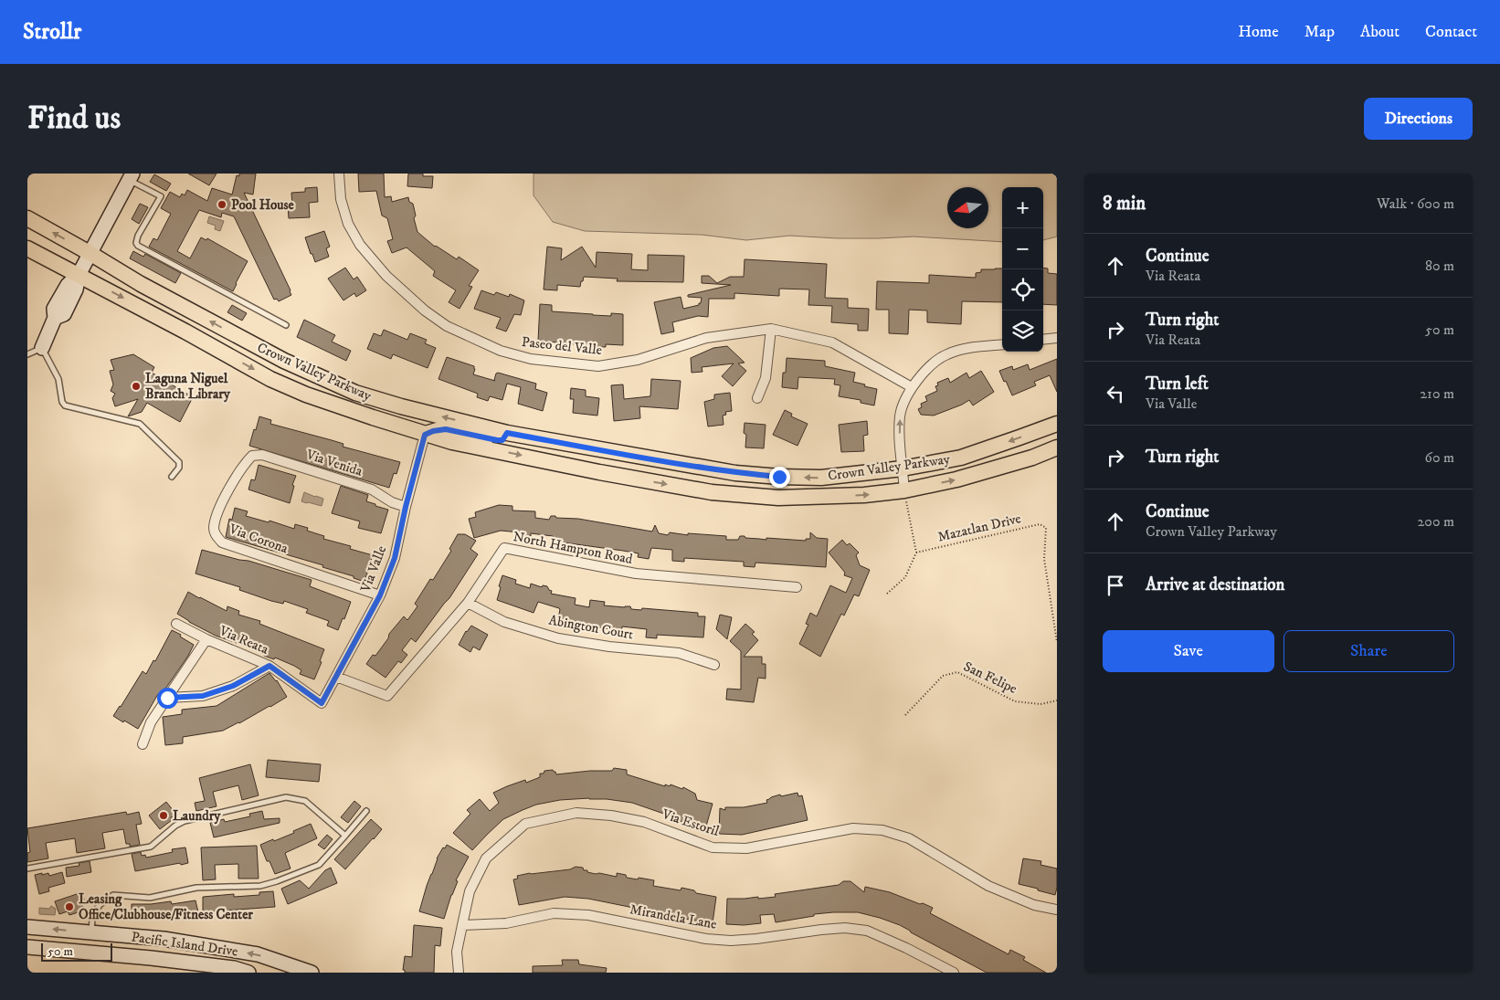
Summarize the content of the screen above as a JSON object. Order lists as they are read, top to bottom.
{
  "streets": {
    "main road": ["Crown Valley Parkway", "Pacific Island Drive"],
    "street": [
      "Paseo del Valle",
      "Via Venida",
      "Via Corona",
      "North Hampton Road",
      "Via Valle",
      "Abington Court",
      "Via Reata",
      "Via Estoril",
      "Mirandela Lane"
    ],
    "path": ["Mazatlan Drive", "San Felipe"]
  },
  "crossings": [
    ["Crown Valley Parkway", "Via Valle"],
    ["Via Venida", "Via Corona"],
    ["Via Venida", "Via Valle"],
    ["Via Corona", "Via Valle"],
    ["North Hampton Road", "Via Valle"],
    ["North Hampton Road", "Abington Court"],
    ["Via Valle", "Via Reata"],
    ["Via Estoril", "Mirandela Lane"]
  ],
  "places": [
    "Pool House",
    "Laguna Niguel Branch Library",
    "Laundry",
    "Leasing Office/Clubhouse/Fitness Center"
  ],
  "scale_bar": "50 m",
  "north": "left",
  "page": {
    "header": "Strollr",
    "nav": [
      "Home",
      "Map",
      "About",
      "Contact"
    ],
    "buttons": [
      "Directions",
      ["Save", "Share"]
    ],
    "title": "Find us",
    "heading": ["8 min", "Walk · 600 m"],
    "map_buttons": ["+", "−"],
    "list": [
      ["Continue", "Via Reata", "80 m"],
      ["Turn right", "Via Reata", "50 m"],
      ["Turn left", "Via Valle", "210 m"],
      ["Turn right", "60 m"],
      ["Continue", "Crown Valley Parkway", "200 m"],
      "Arrive at destination"
    ],
    "scale": "50 m"
  }
}
